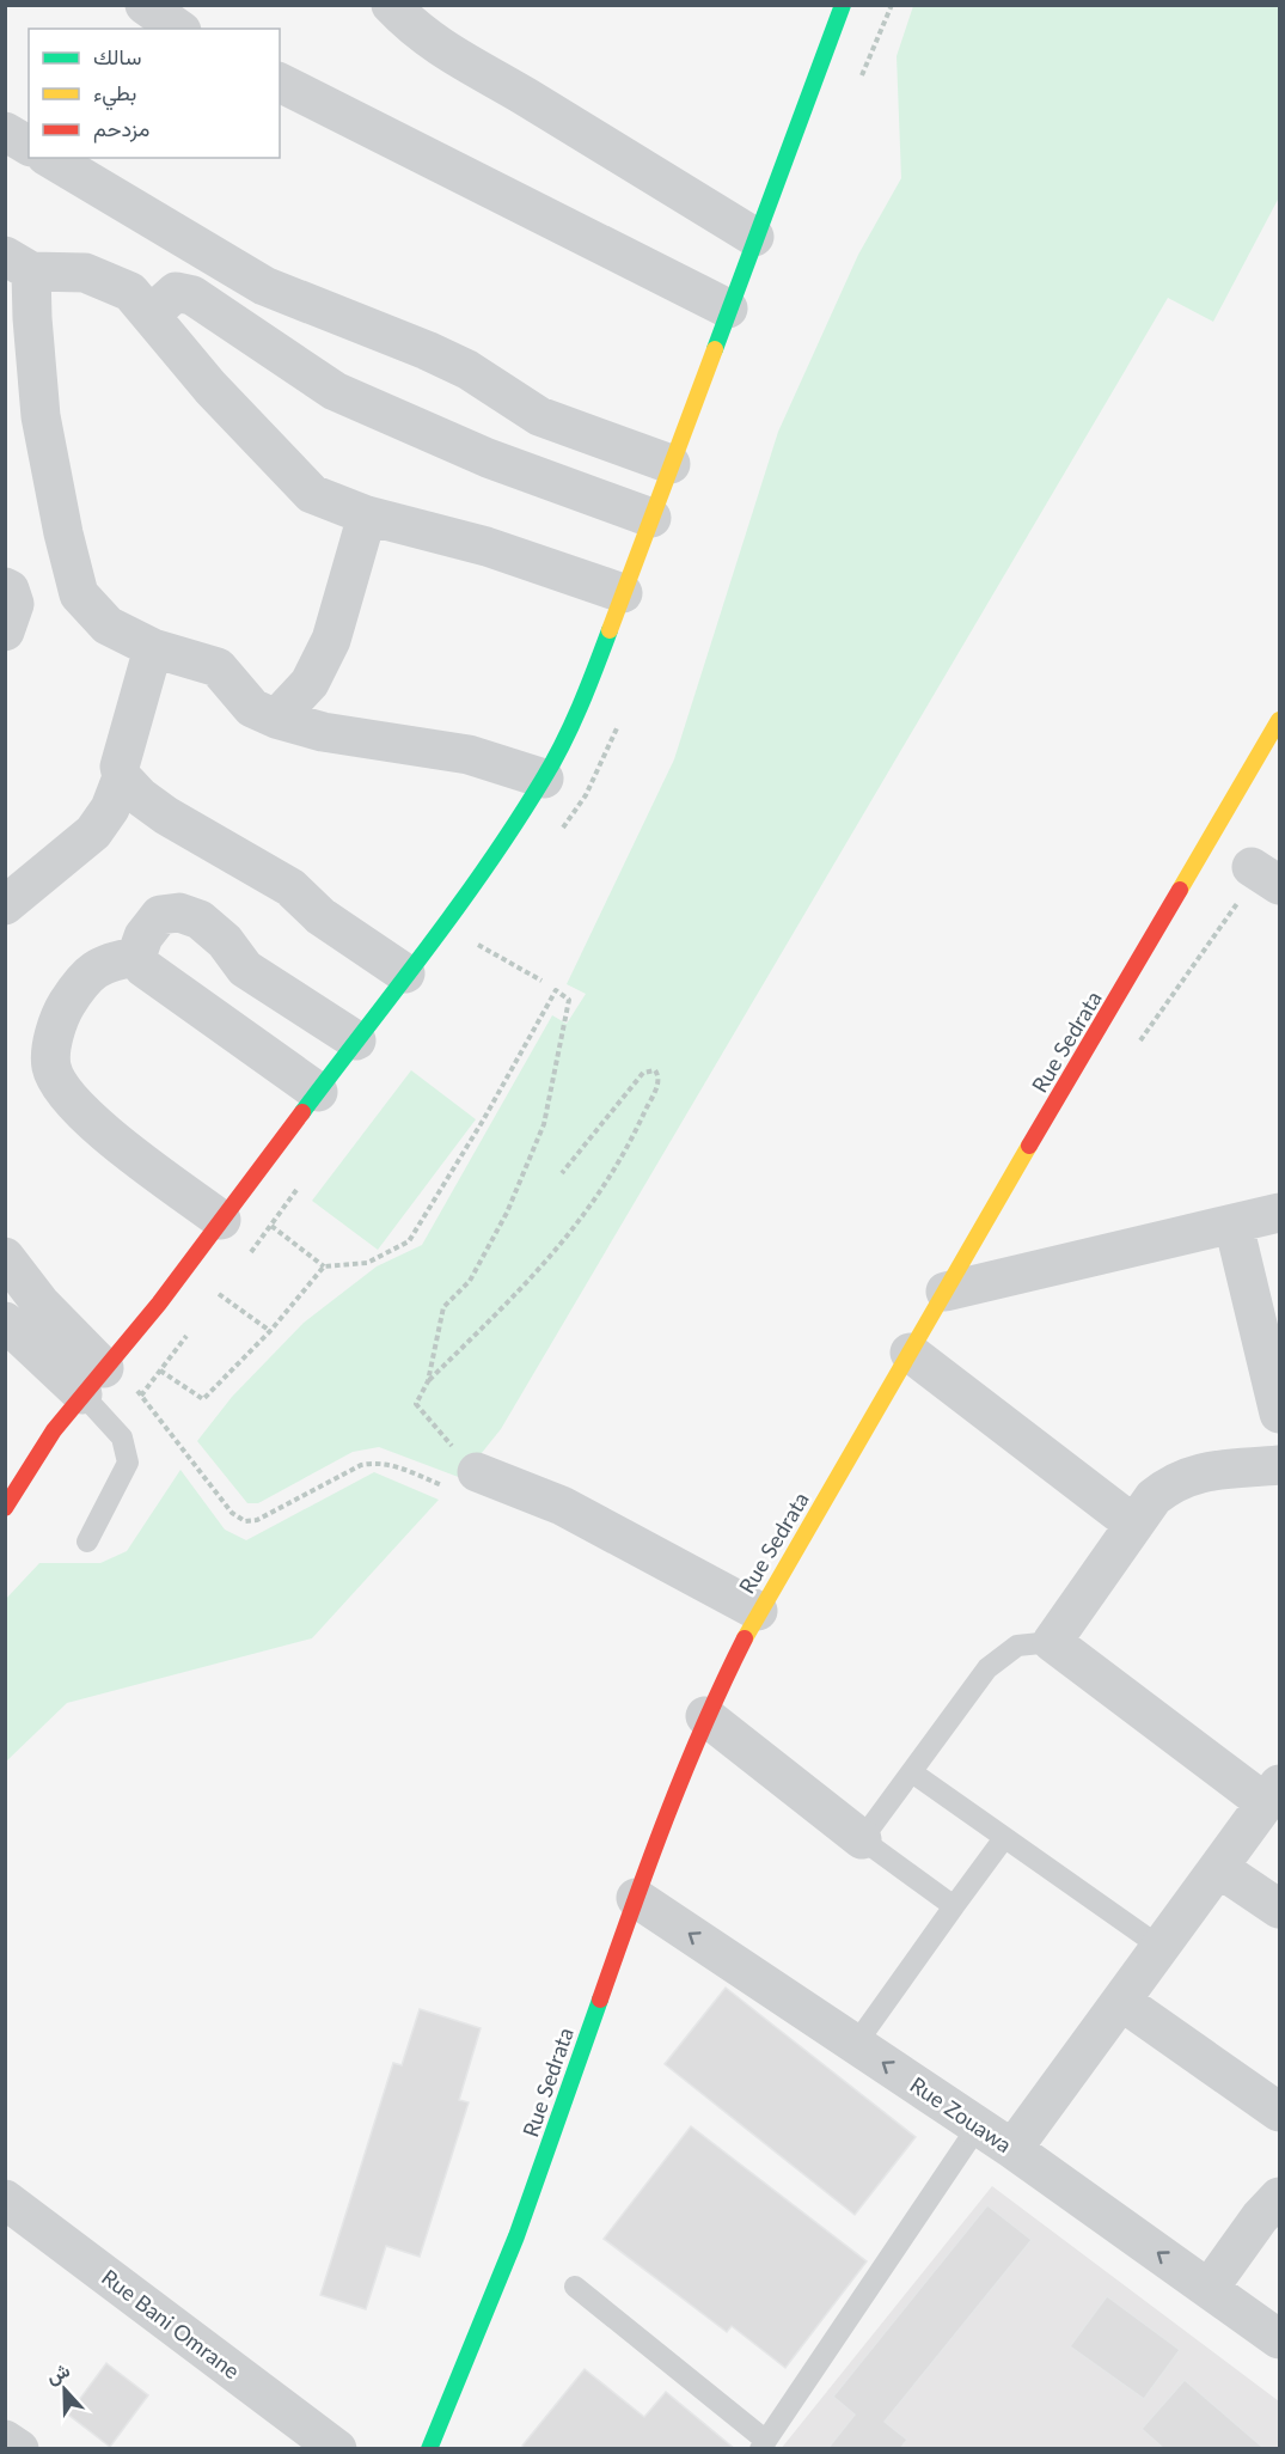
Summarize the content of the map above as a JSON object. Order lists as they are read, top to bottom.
{
  "streets": {
    "street": ["Rue Sedrata", "Rue Zouawa", "Rue Bani Omrane"]
  },
  "crossings": [
    ["Rue Sedrata", "Rue Zouawa"]
  ],
  "legend": ["سالك", "بطيء", "مزدحم"],
  "north": "top"
}
